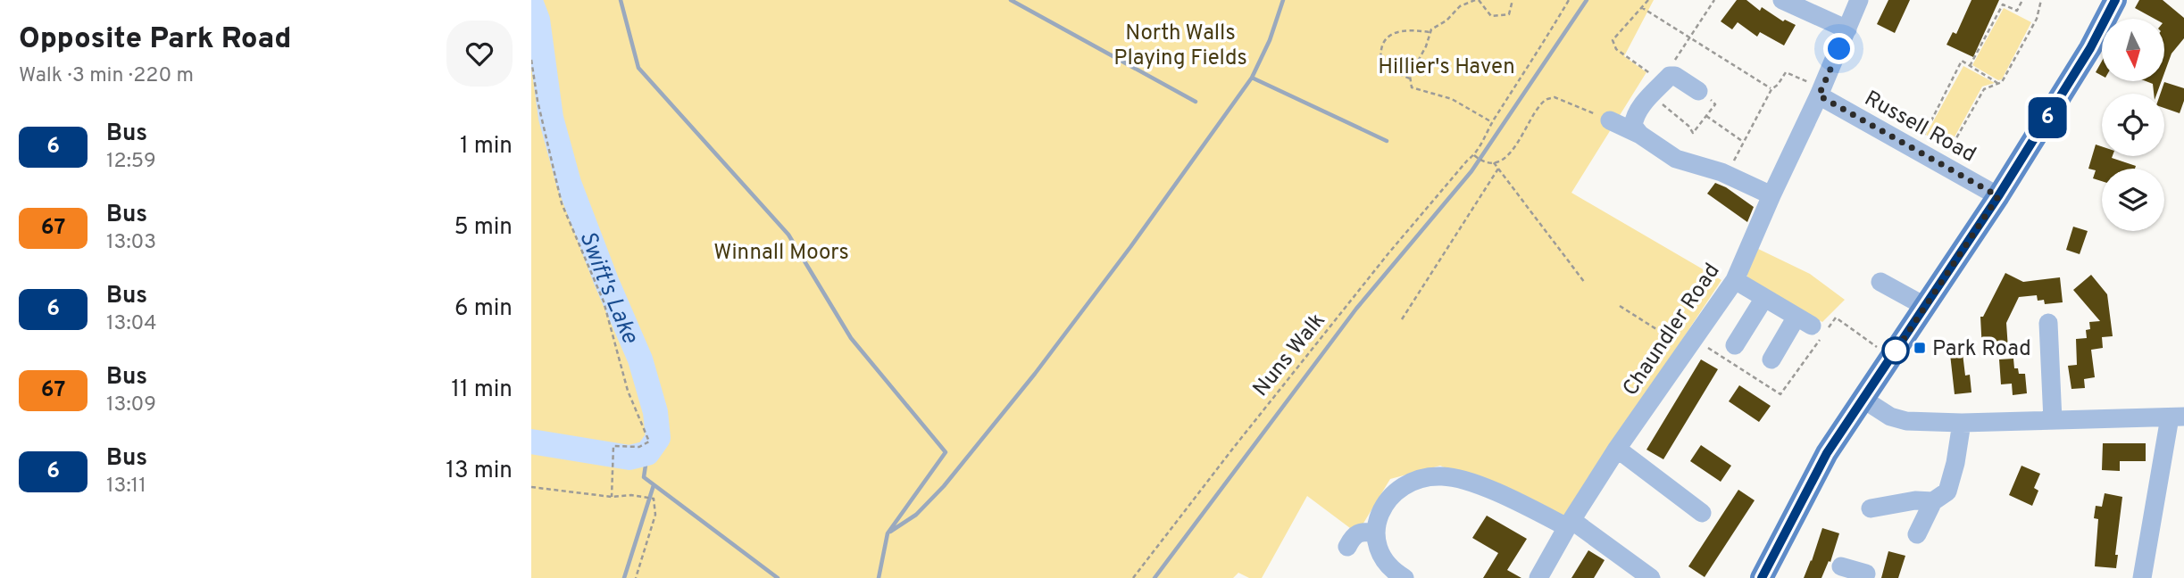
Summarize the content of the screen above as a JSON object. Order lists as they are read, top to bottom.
{
  "streets": {
    "street": ["Russell Road", "Chaundler Road"],
    "path": ["Nuns Walk"]
  },
  "crossings": [
    ["Russell Road", "Chaundler Road"]
  ],
  "water": ["Swift's Lake"],
  "parks": ["North Walls Playing Fields", "Hillier's Haven", "Winnall Moors"],
  "places": {
    "transit": ["Park Road"]
  },
  "lines": ["bus line 6"],
  "north": "bottom",
  "page": {
    "heading": ["Opposite Park Road", "Walk · 3 min · 220 m"],
    "on_map": "6",
    "list": [
      {
        "mark": "6",
        "name": "Bus",
        "note": "12:59",
        "value": "1 min"
      },
      {
        "mark": "67",
        "name": "Bus",
        "note": "13:03",
        "value": "5 min"
      },
      {
        "mark": "6",
        "name": "Bus",
        "note": "13:04",
        "value": "6 min"
      },
      {
        "mark": "67",
        "name": "Bus",
        "note": "13:09",
        "value": "11 min"
      },
      {
        "mark": "6",
        "name": "Bus",
        "note": "13:11",
        "value": "13 min"
      }
    ]
  }
}
